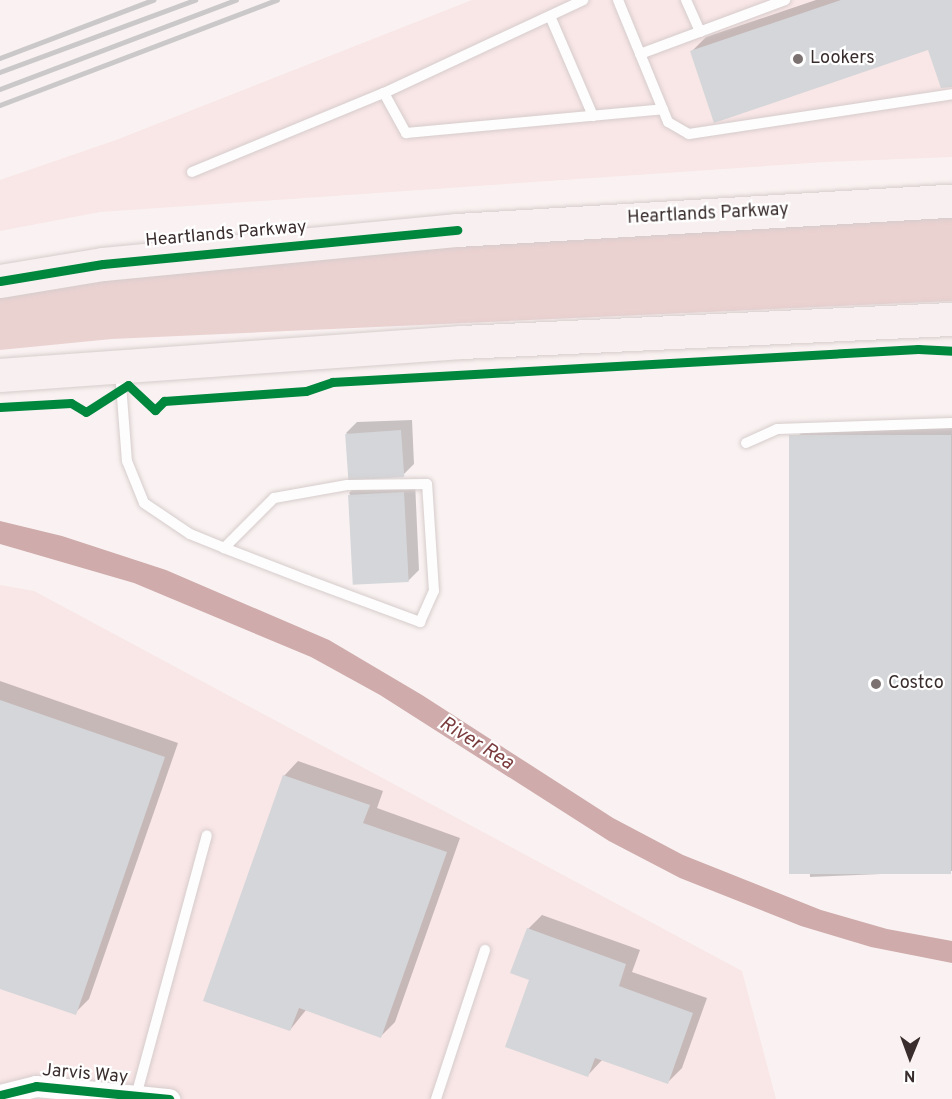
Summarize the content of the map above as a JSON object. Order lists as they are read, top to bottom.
{
  "streets": {
    "main road": ["Heartlands Parkway"],
    "street": ["Jarvis Way"]
  },
  "water": ["River Rea"],
  "places": ["Lookers", "Costco"],
  "north": "bottom"
}
